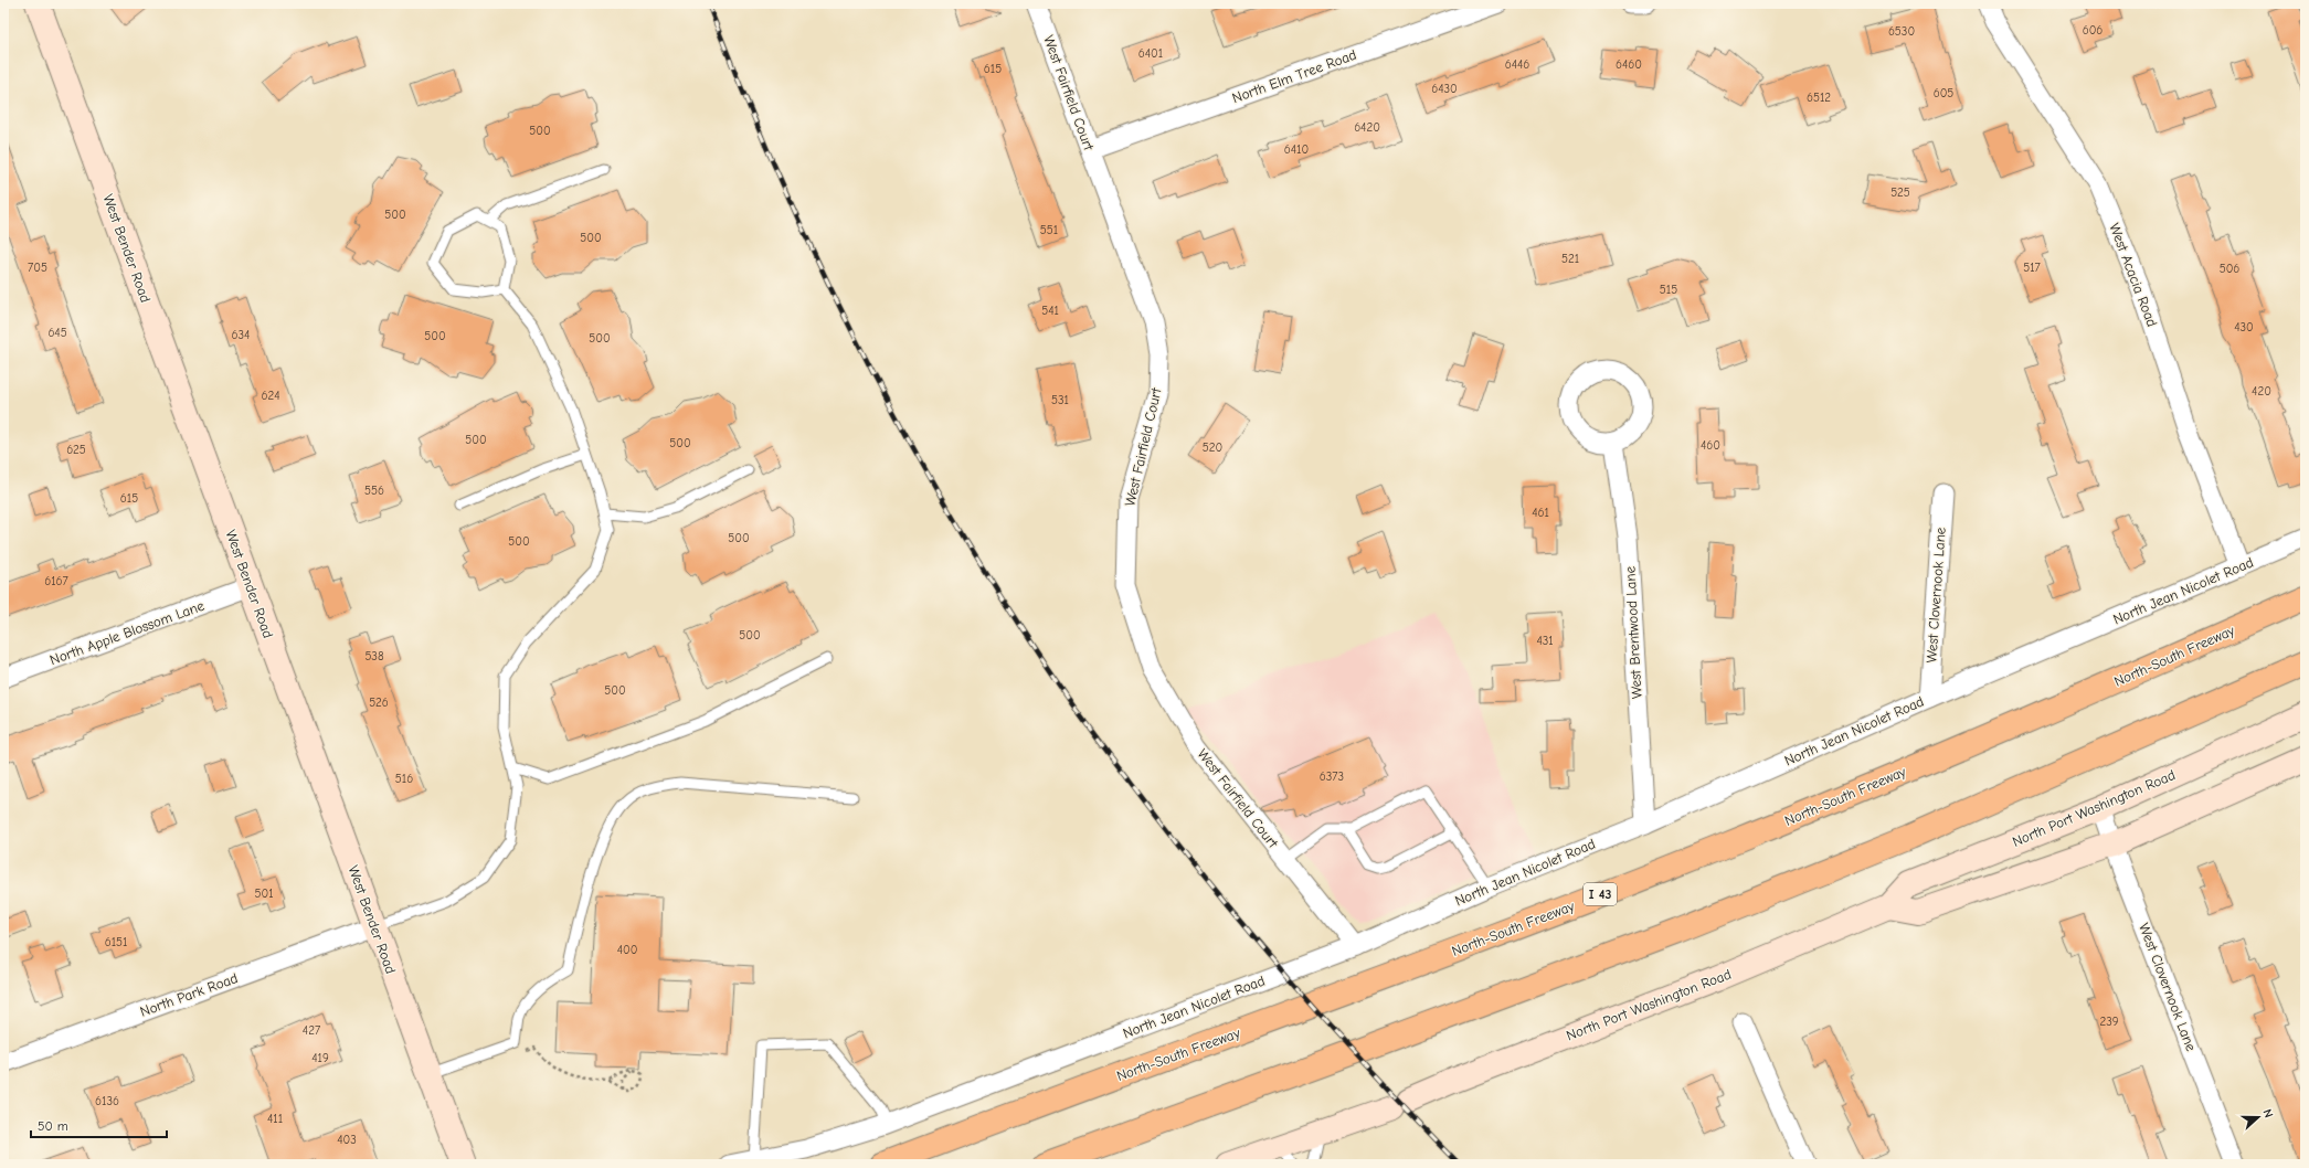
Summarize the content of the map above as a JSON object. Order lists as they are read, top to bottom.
{
  "streets": {
    "highway": ["North-South Freeway", "I 43"],
    "main road": ["West Bender Road", "North Port Washington Road"],
    "street": [
      "North Elm Tree Road",
      "West Fairfield Court",
      "West Acacia Road",
      "North Jean Nicolet Road",
      "West Clovernook Lane",
      "North Apple Blossom Lane",
      "West Brentwood Lane",
      "North Park Road"
    ]
  },
  "crossings": [
    ["North Elm Tree Road", "West Fairfield Court"],
    ["West Fairfield Court", "North Jean Nicolet Road"],
    ["West Bender Road", "North Apple Blossom Lane"],
    ["West Bender Road", "North Park Road"],
    ["West Acacia Road", "North Jean Nicolet Road"],
    ["North Jean Nicolet Road", "West Clovernook Lane"],
    ["North Jean Nicolet Road", "West Brentwood Lane"],
    ["West Clovernook Lane", "North Port Washington Road"]
  ],
  "house_numbers": [
    "606",
    "6530",
    "6401",
    "6446",
    "6460",
    "615",
    "6430",
    "605",
    "6512",
    "6420",
    "500",
    "6410",
    "525",
    "500",
    "551",
    "500",
    "521",
    "705",
    "517",
    "506",
    "515",
    "541",
    "430",
    "645",
    "634",
    "500",
    "500",
    "420",
    "624",
    "531",
    "500",
    "500",
    "460",
    "520",
    "625",
    "556",
    "615",
    "461",
    "500",
    "500",
    "6167",
    "500",
    "431",
    "538",
    "500",
    "526",
    "6373",
    "516",
    "501",
    "6151",
    "400",
    "239",
    "427",
    "419",
    "6136",
    "411",
    "403"
  ],
  "scale_bar": "50 m",
  "north": "right"
}
